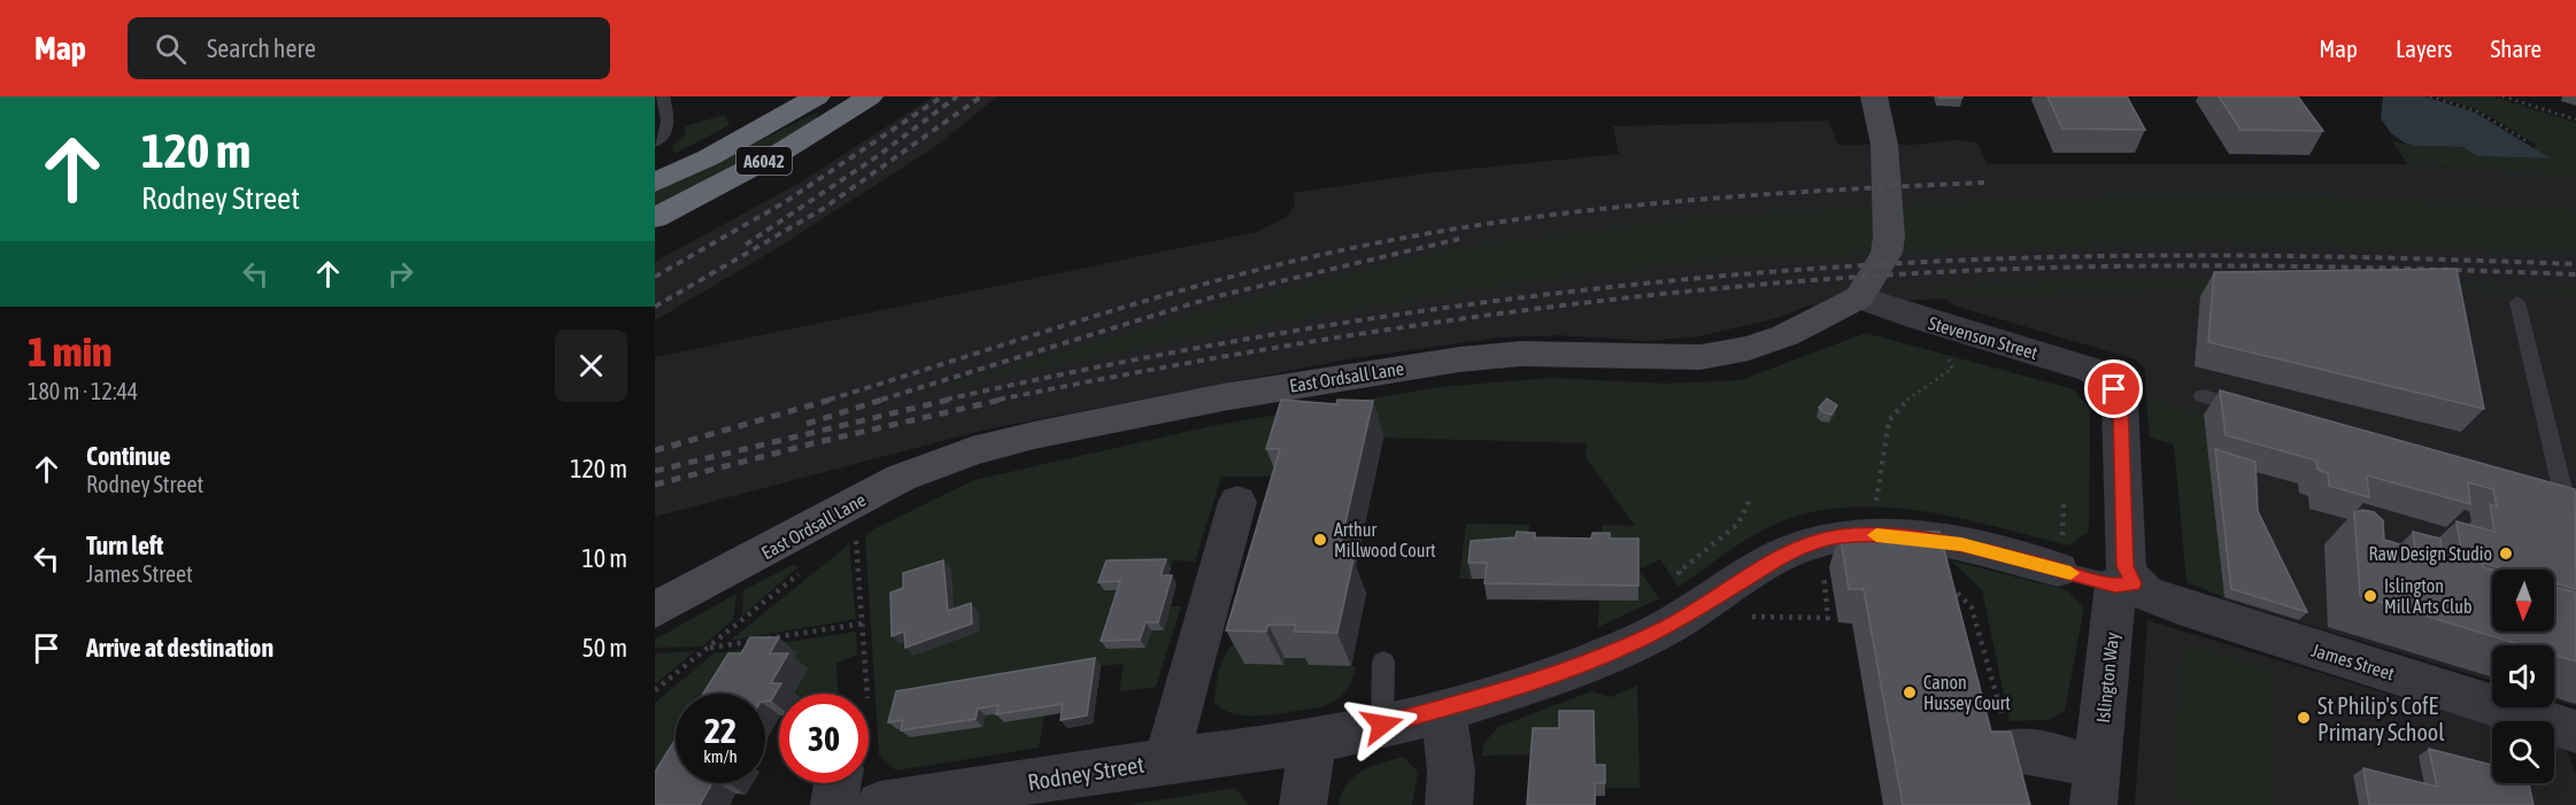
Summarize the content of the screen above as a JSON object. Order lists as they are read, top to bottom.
{
  "streets": {
    "highway": ["A6042"],
    "main road": ["East Ordsall Lane"],
    "street": [
      "Stevenson Street",
      "James Street",
      "Islington Way",
      "Rodney Street"
    ]
  },
  "crossings": [
    ["Stevenson Street", "East Ordsall Lane"],
    ["Stevenson Street", "James Street"],
    ["Stevenson Street", "Islington Way"],
    ["James Street", "Islington Way"]
  ],
  "places": [
    "Arthur Millwood Court",
    "Raw Design Studio",
    "Islington Mill Arts Club",
    "Canon Hussey Court",
    "St Philip's CofE Primary School"
  ],
  "north": "bottom",
  "page": {
    "header": "Map",
    "search": "Search here",
    "nav": ["Map", "Layers", "Share"],
    "turn": ["120 m", "Rodney Street"],
    "heading": ["1 min", "180 m · 12:44"],
    "list": [
      {
        "name": "Continue",
        "note": "Rodney Street",
        "value": "120 m"
      },
      {
        "name": "Turn left",
        "note": "James Street",
        "value": "10 m"
      },
      {
        "name": "Arrive at destination",
        "value": "50 m"
      }
    ],
    "speed": "22 km/h",
    "limit": "30"
  }
}
